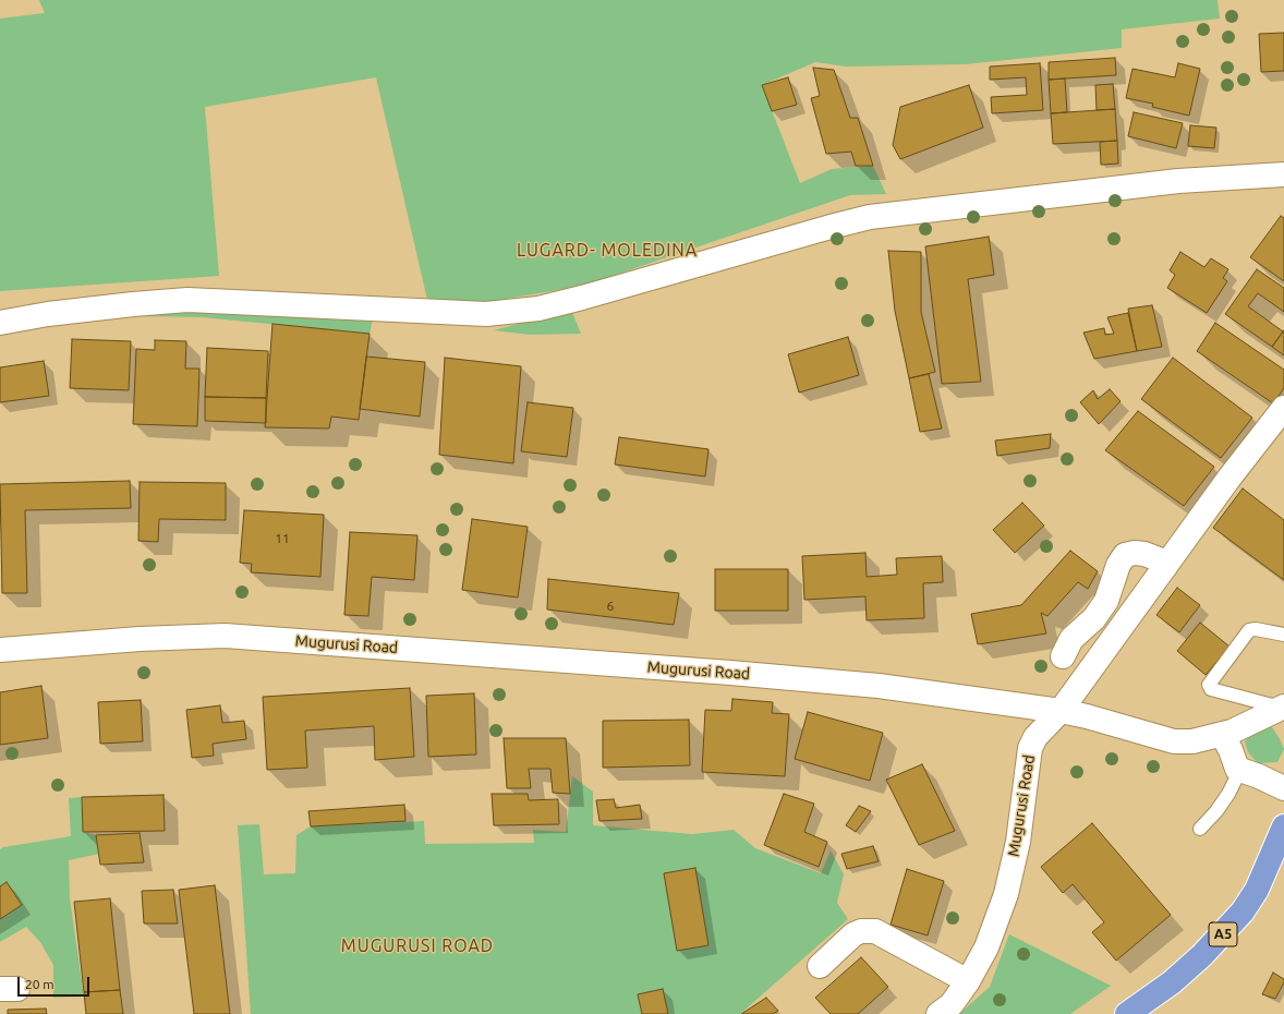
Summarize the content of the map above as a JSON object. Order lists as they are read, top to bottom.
{
  "streets": {
    "highway": ["A5"],
    "street": ["Mugurusi Road"]
  },
  "districts": ["LUGARD- MOLEDINA", "MUGURUSI ROAD"],
  "house_numbers": ["11", "6"],
  "scale_bar": "20 m"
}
